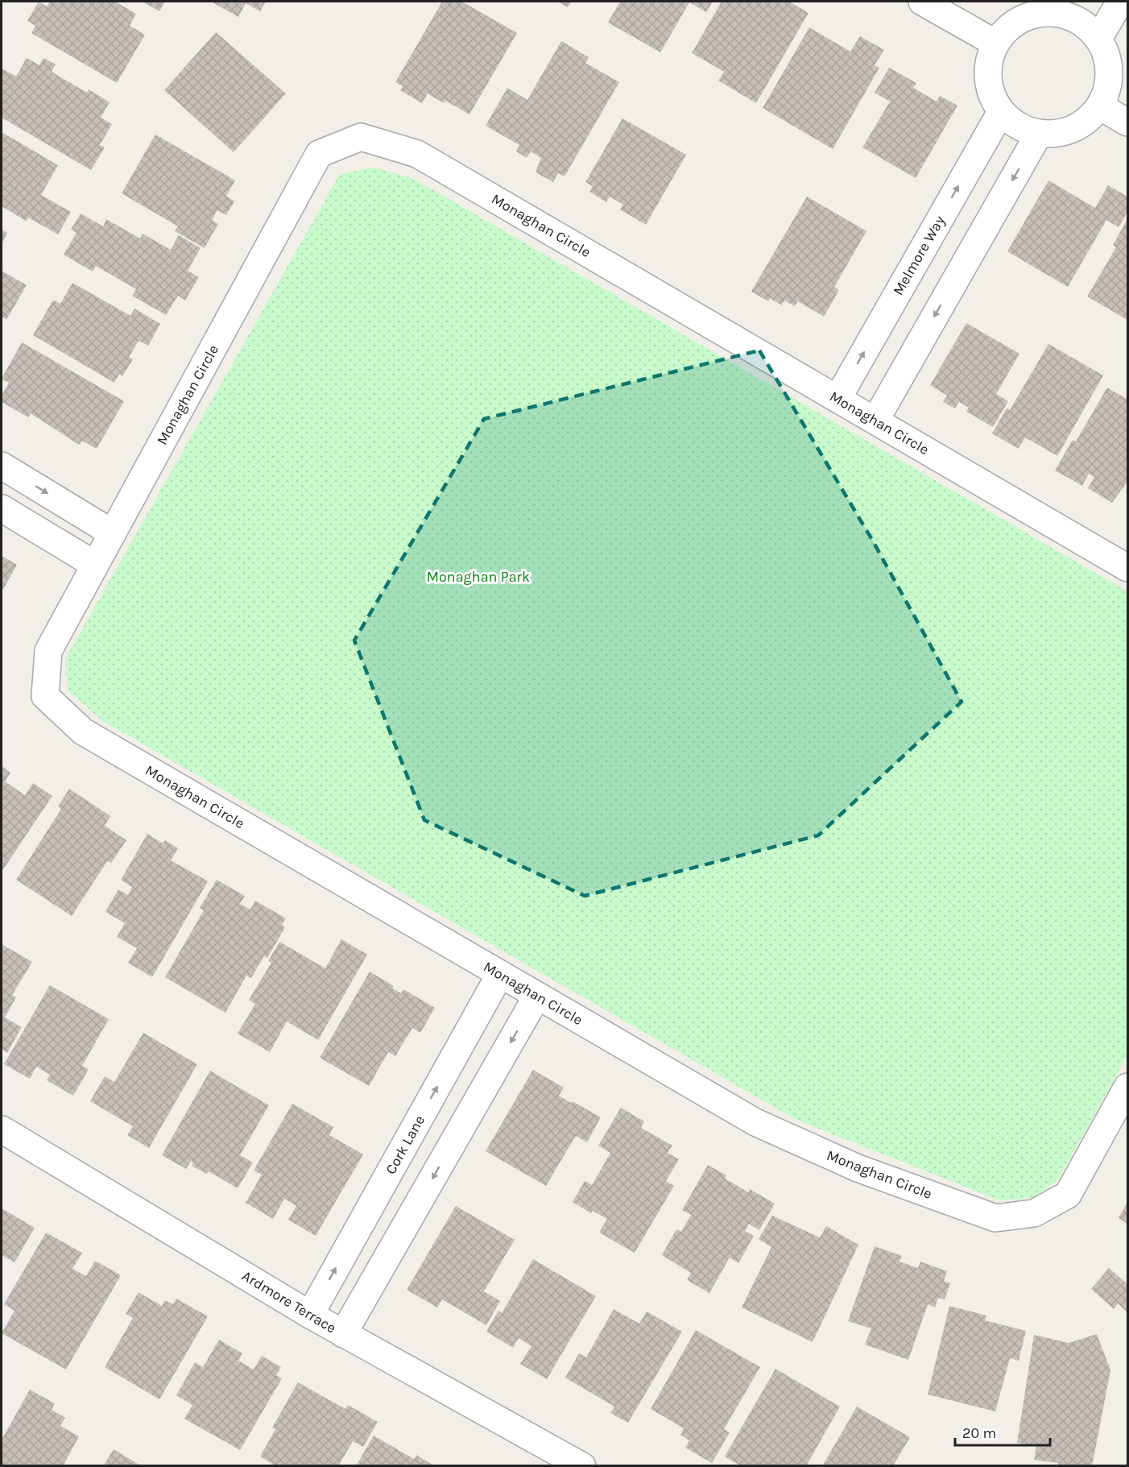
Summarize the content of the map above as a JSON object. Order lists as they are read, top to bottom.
{
  "streets": {
    "street": [
      "Monaghan Circle",
      "Melmore Way",
      "Cork Lane",
      "Ardmore Terrace"
    ]
  },
  "crossings": [
    ["Monaghan Circle", "Melmore Way"],
    ["Monaghan Circle", "Cork Lane"],
    ["Cork Lane", "Ardmore Terrace"]
  ],
  "parks": ["Monaghan Park"],
  "scale_bar": "20 m"
}
